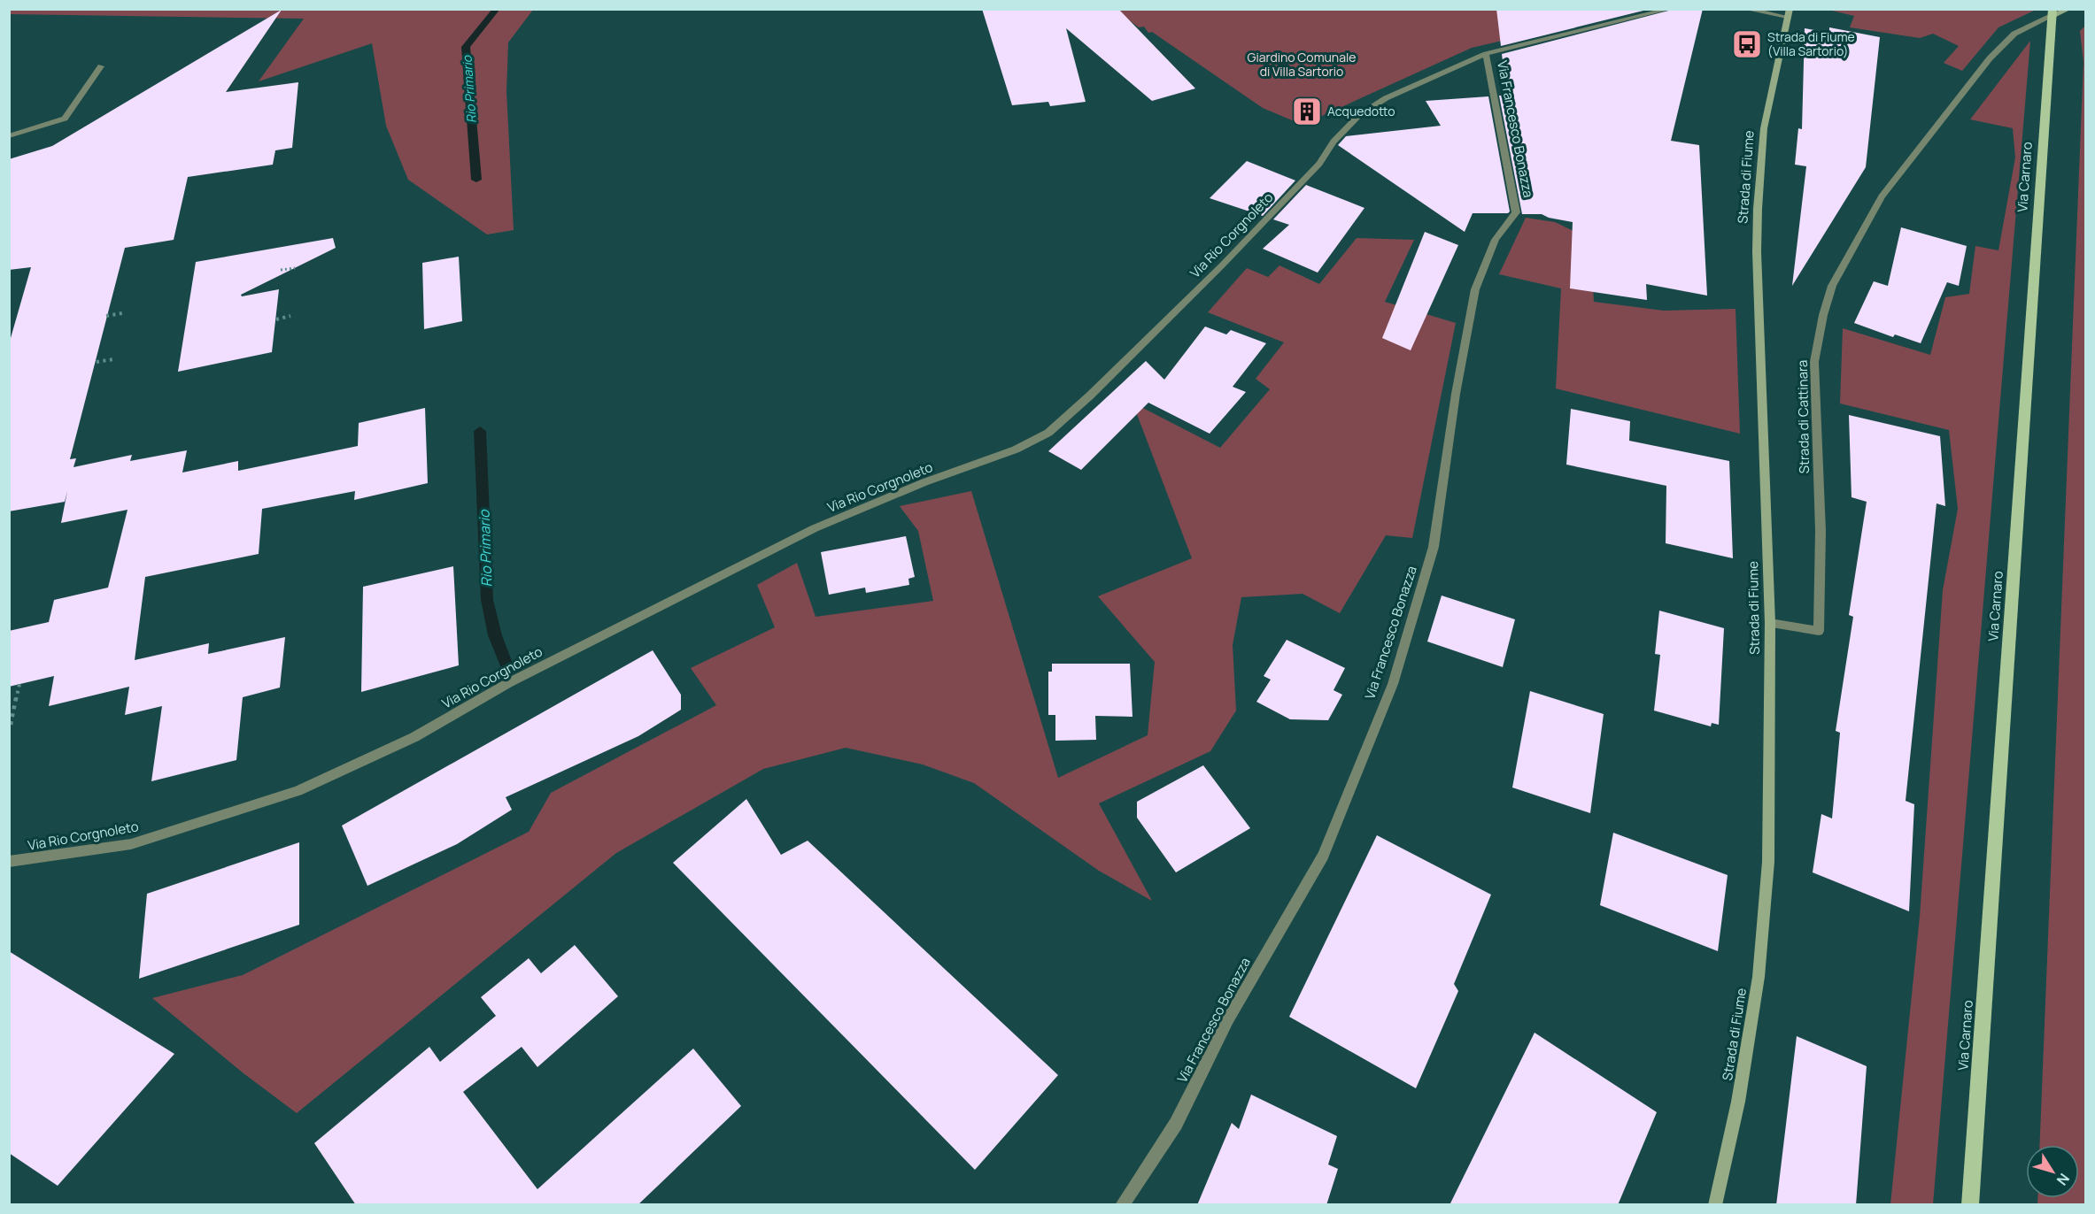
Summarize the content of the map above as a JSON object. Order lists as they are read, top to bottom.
{
  "streets": {
    "main road": ["Strada di Fiume", "Via Carnaro"],
    "street": ["Via Francesco Bonazza", "Via Rio Corgnoleto", "Strada di Cattinara"]
  },
  "crossings": [
    ["Via Francesco Bonazza", "Via Rio Corgnoleto"],
    ["Strada di Fiume", "Strada di Cattinara"],
    ["Via Carnaro", "Strada di Cattinara"]
  ],
  "water": ["Rio Primario"],
  "parks": ["Giardino Comunale di Villa Sartorio"],
  "places": {
    "bus stop": ["Strada di Fiume (Villa Sartorio)"],
    "building": ["Acquedotto"]
  },
  "north": "bottom right"
}
